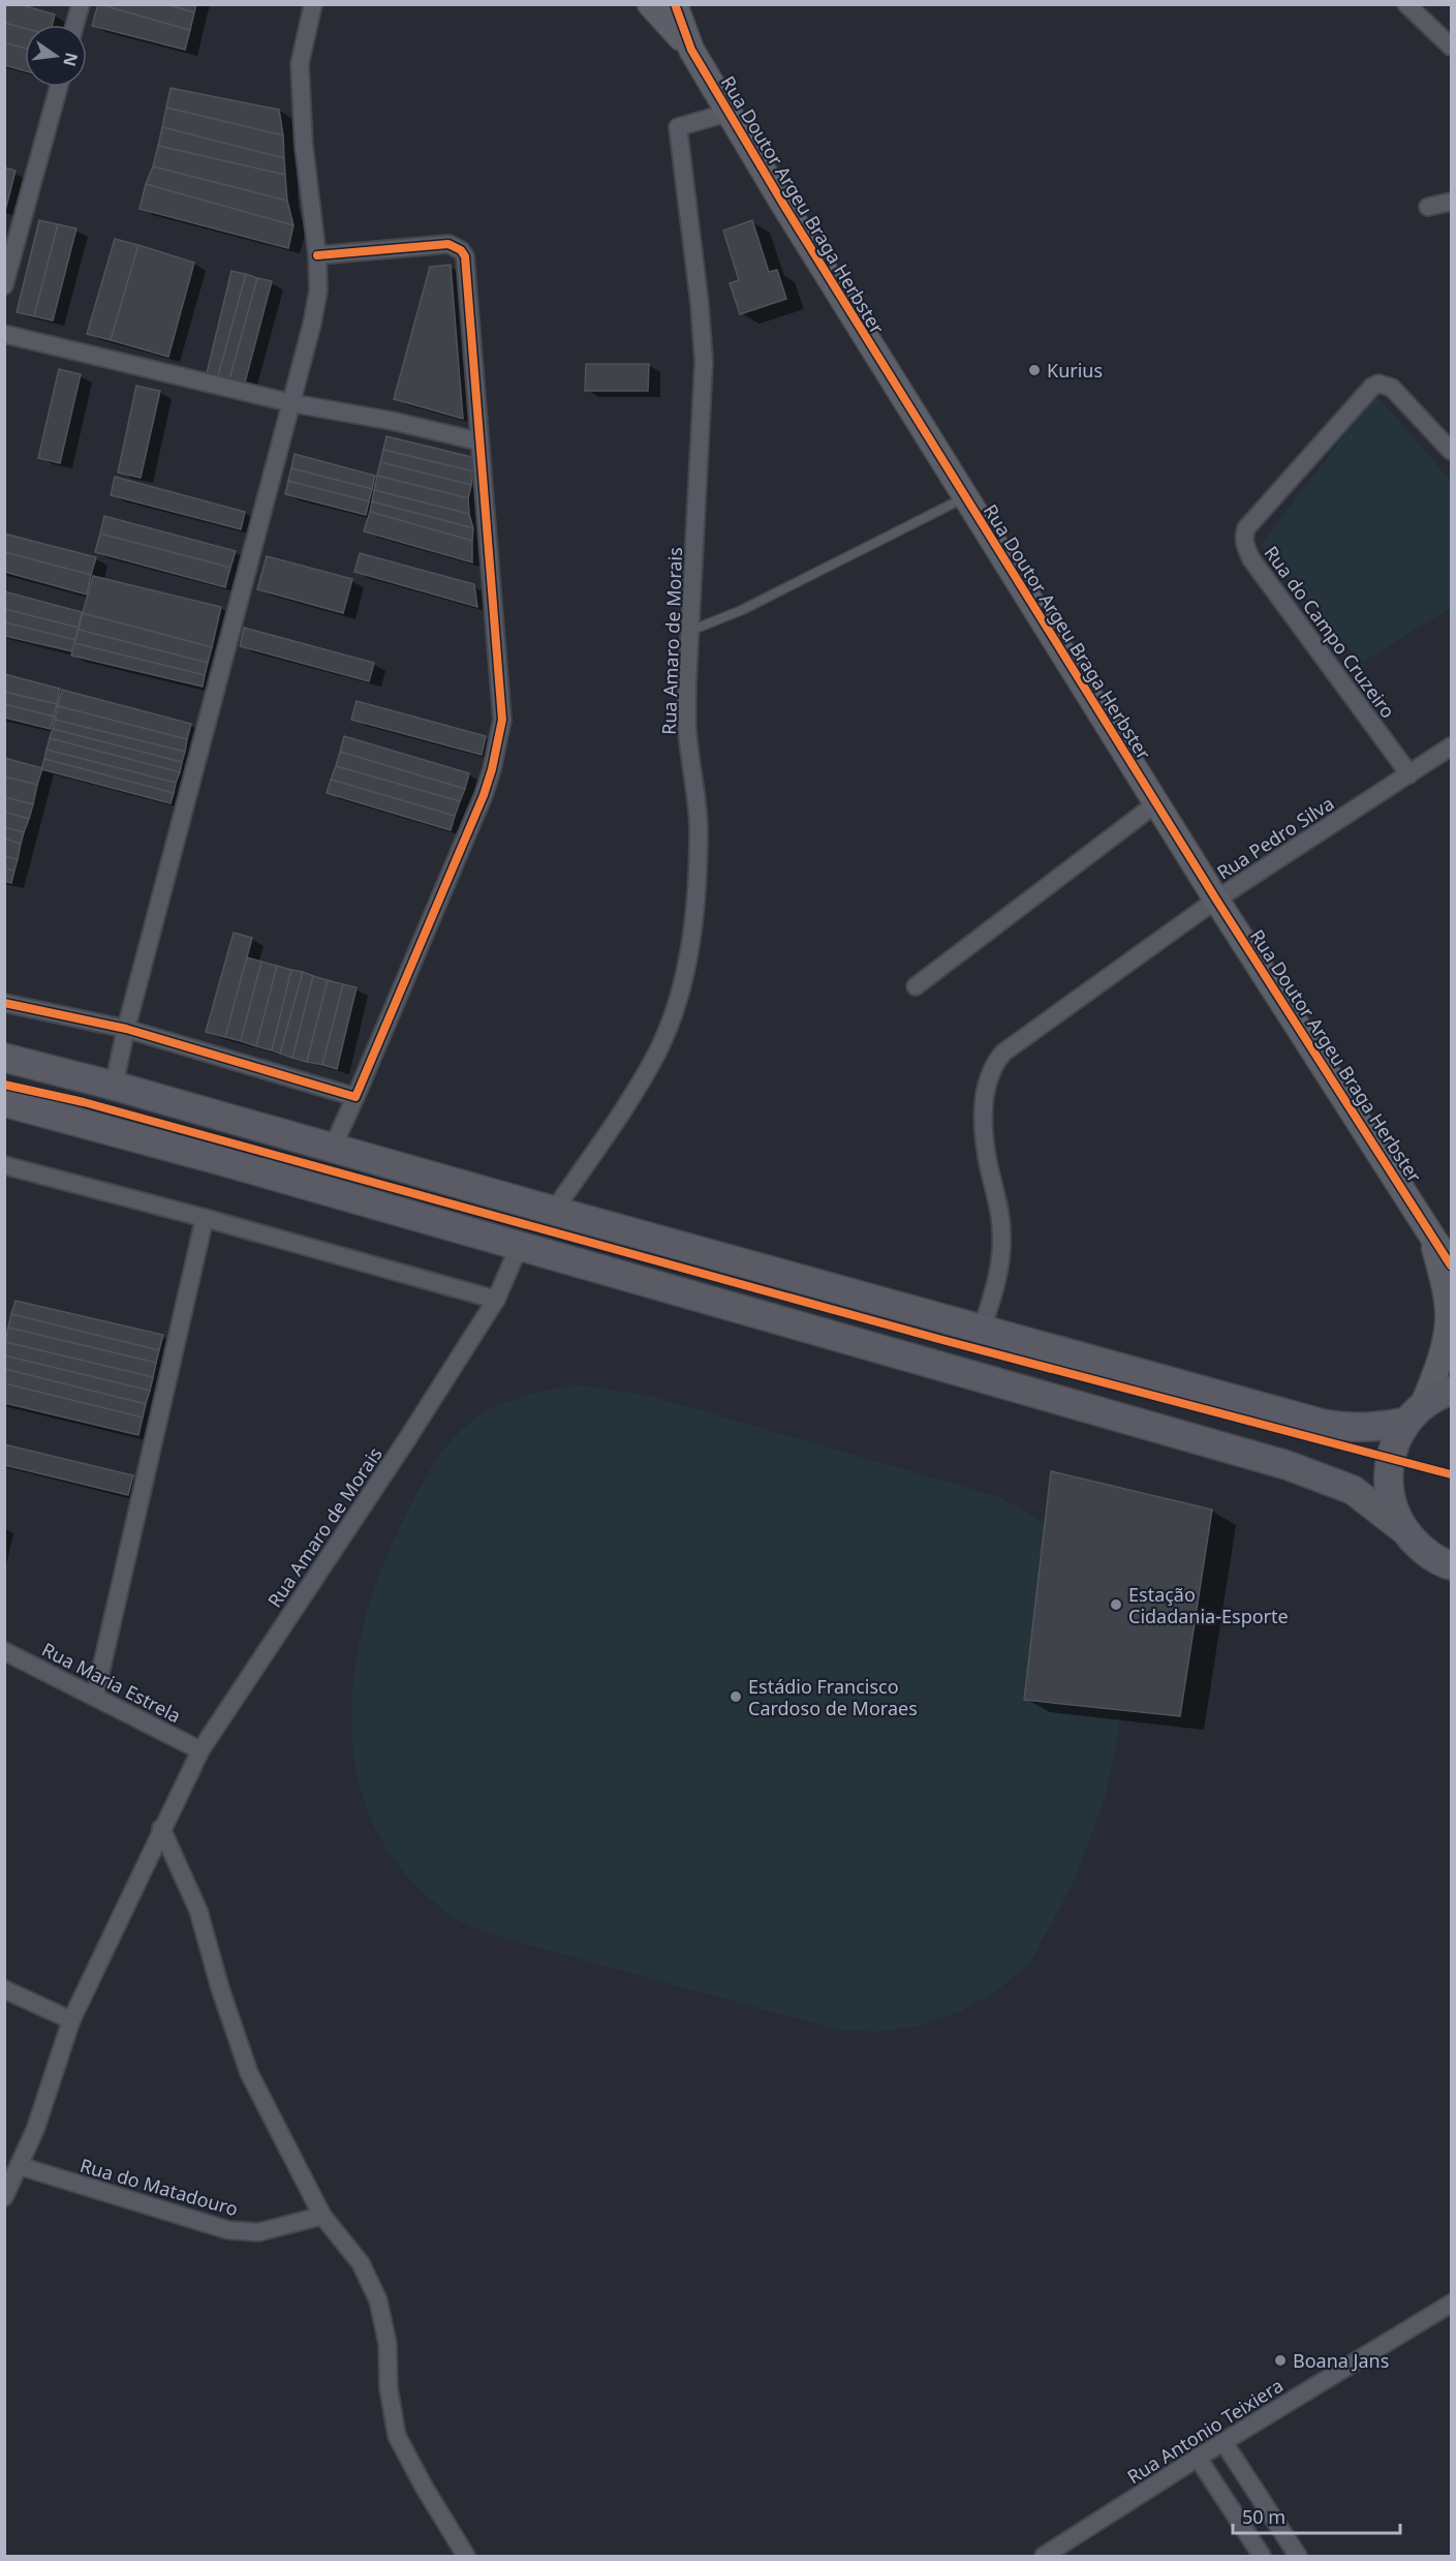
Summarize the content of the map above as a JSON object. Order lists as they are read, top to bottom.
{
  "streets": {
    "street": [
      "Rua Doutor Argeu Braga Herbster",
      "Rua do Campo Cruzeiro",
      "Rua Amaro de Morais",
      "Rua Pedro Silva",
      "Rua Maria Estrela",
      "Rua do Matadouro",
      "Rua Antonio Teixiera"
    ]
  },
  "crossings": [
    ["Rua Doutor Argeu Braga Herbster", "Rua Amaro de Morais"],
    ["Rua Doutor Argeu Braga Herbster", "Rua Pedro Silva"],
    ["Rua do Campo Cruzeiro", "Rua Pedro Silva"],
    ["Rua Amaro de Morais", "Rua Maria Estrela"],
    ["Rua Amaro de Morais", "Rua do Matadouro"]
  ],
  "places": [
    "Kurius",
    "Estação Cidadania-Esporte",
    "Estádio Francisco Cardoso de Moraes",
    "Boana Jans"
  ],
  "scale_bar": "50 m",
  "north": "right"
}
